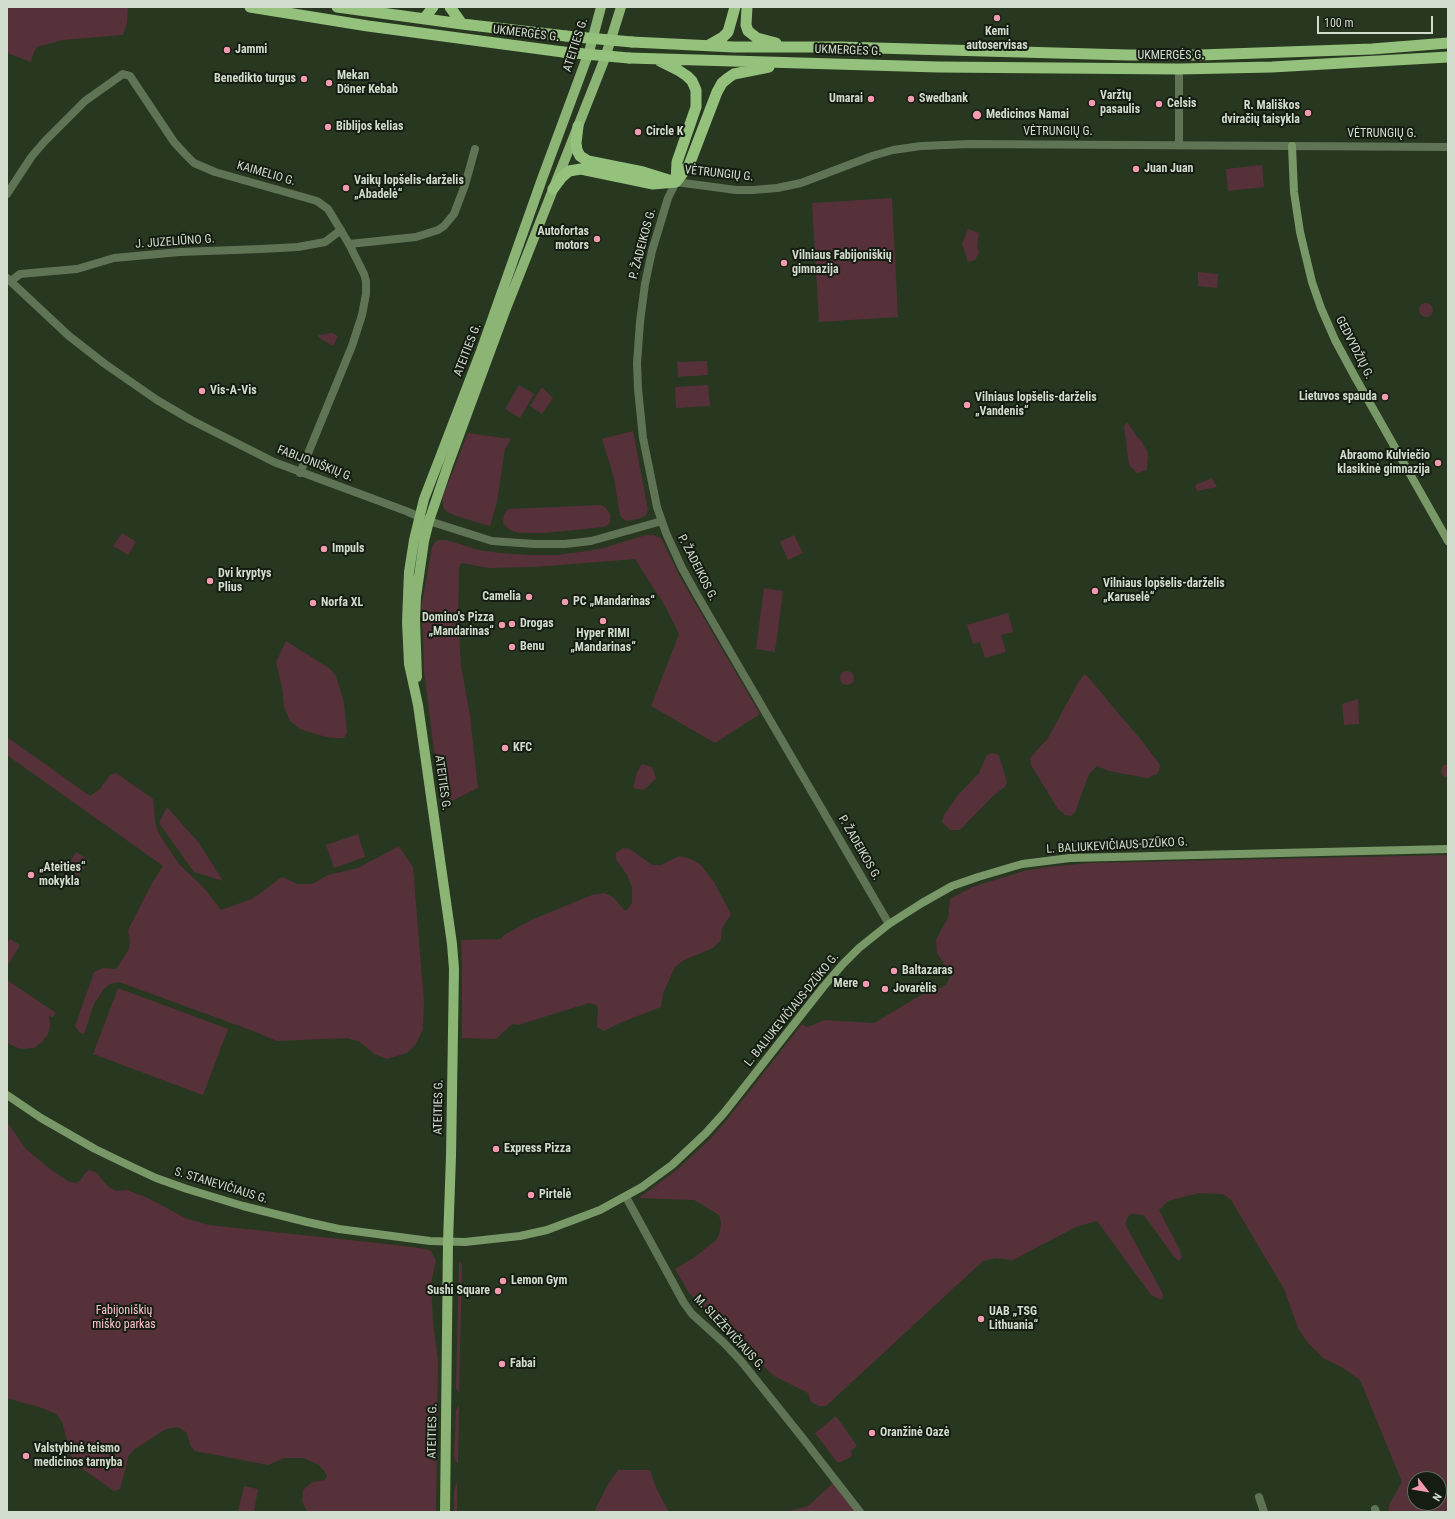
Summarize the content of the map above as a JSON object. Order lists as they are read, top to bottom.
{
  "streets": {
    "highway": ["UKMERGĖS G."],
    "main road": [
      "ATEITIES G.",
      "GEDVYDŽIŲ G.",
      "L. BALIUKEVIČIAUS-DZŪKO G.",
      "S. STANEVIČIAUS G."
    ],
    "street": [
      "VĖTRUNGIŲ G.",
      "KAIMELIO G.",
      "J. JUZELIŪNO G.",
      "P. ŽADEIKOS G.",
      "FABIJONIŠKIŲ G.",
      "M. SLEŽEVIČIAUS G."
    ]
  },
  "crossings": [
    ["ATEITIES G.", "FABIJONIŠKIŲ G."],
    ["ATEITIES G.", "L. BALIUKEVIČIAUS-DZŪKO G."],
    ["ATEITIES G.", "S. STANEVIČIAUS G."],
    ["VĖTRUNGIŲ G.", "P. ŽADEIKOS G."],
    ["VĖTRUNGIŲ G.", "GEDVYDŽIŲ G."],
    ["KAIMELIO G.", "J. JUZELIŪNO G."],
    ["KAIMELIO G.", "FABIJONIŠKIŲ G."],
    ["J. JUZELIŪNO G.", "FABIJONIŠKIŲ G."],
    ["P. ŽADEIKOS G.", "FABIJONIŠKIŲ G."],
    ["P. ŽADEIKOS G.", "L. BALIUKEVIČIAUS-DZŪKO G."],
    ["L. BALIUKEVIČIAUS-DZŪKO G.", "S. STANEVIČIAUS G."],
    ["L. BALIUKEVIČIAUS-DZŪKO G.", "M. SLEŽEVIČIAUS G."]
  ],
  "parks": ["Fabijoniškių miško parkas"],
  "places": [
    "Kemi autoservisas",
    "Jammi",
    "Benedikto turgus",
    "Mekan Döner Kebab",
    "Umarai",
    "Swedbank",
    "Varžtų pasaulis",
    "Celsis",
    "R. Mališkos dviračių taisykla",
    "Medicinos Namai",
    "Biblijos kelias",
    "Circle K",
    "Juan Juan",
    "Vaikų lopšelis-darželis „Abadelė“",
    "Autofortas motors",
    "Vilniaus Fabijoniškių gimnazija",
    "Vis-A-Vis",
    "Lietuvos spauda",
    "Vilniaus lopšelis-darželis „Vandenis“",
    "Abraomo Kulviečio klasikinė gimnazija",
    "Impuls",
    "Dvi kryptys Plius",
    "Vilniaus lopšelis-darželis „Karuselė“",
    "Camelia",
    "PC „Mandarinas“",
    "Norfa XL",
    "Hyper RIMI „Mandarinas“",
    "Drogas",
    "Domino's Pizza „Mandarinas“",
    "Benu",
    "KFC",
    "„Ateities“ mokykla",
    "Baltazaras",
    "Mere",
    "Jovarėlis",
    "Express Pizza",
    "Pirtelė",
    "Lemon Gym",
    "Sushi Square",
    "UAB „TSG Lithuania“",
    "Fabai",
    "Oranžinė Oazė",
    "Valstybinė teismo medicinos tarnyba"
  ],
  "scale_bar": "100 m",
  "north": "bottom right"
}
